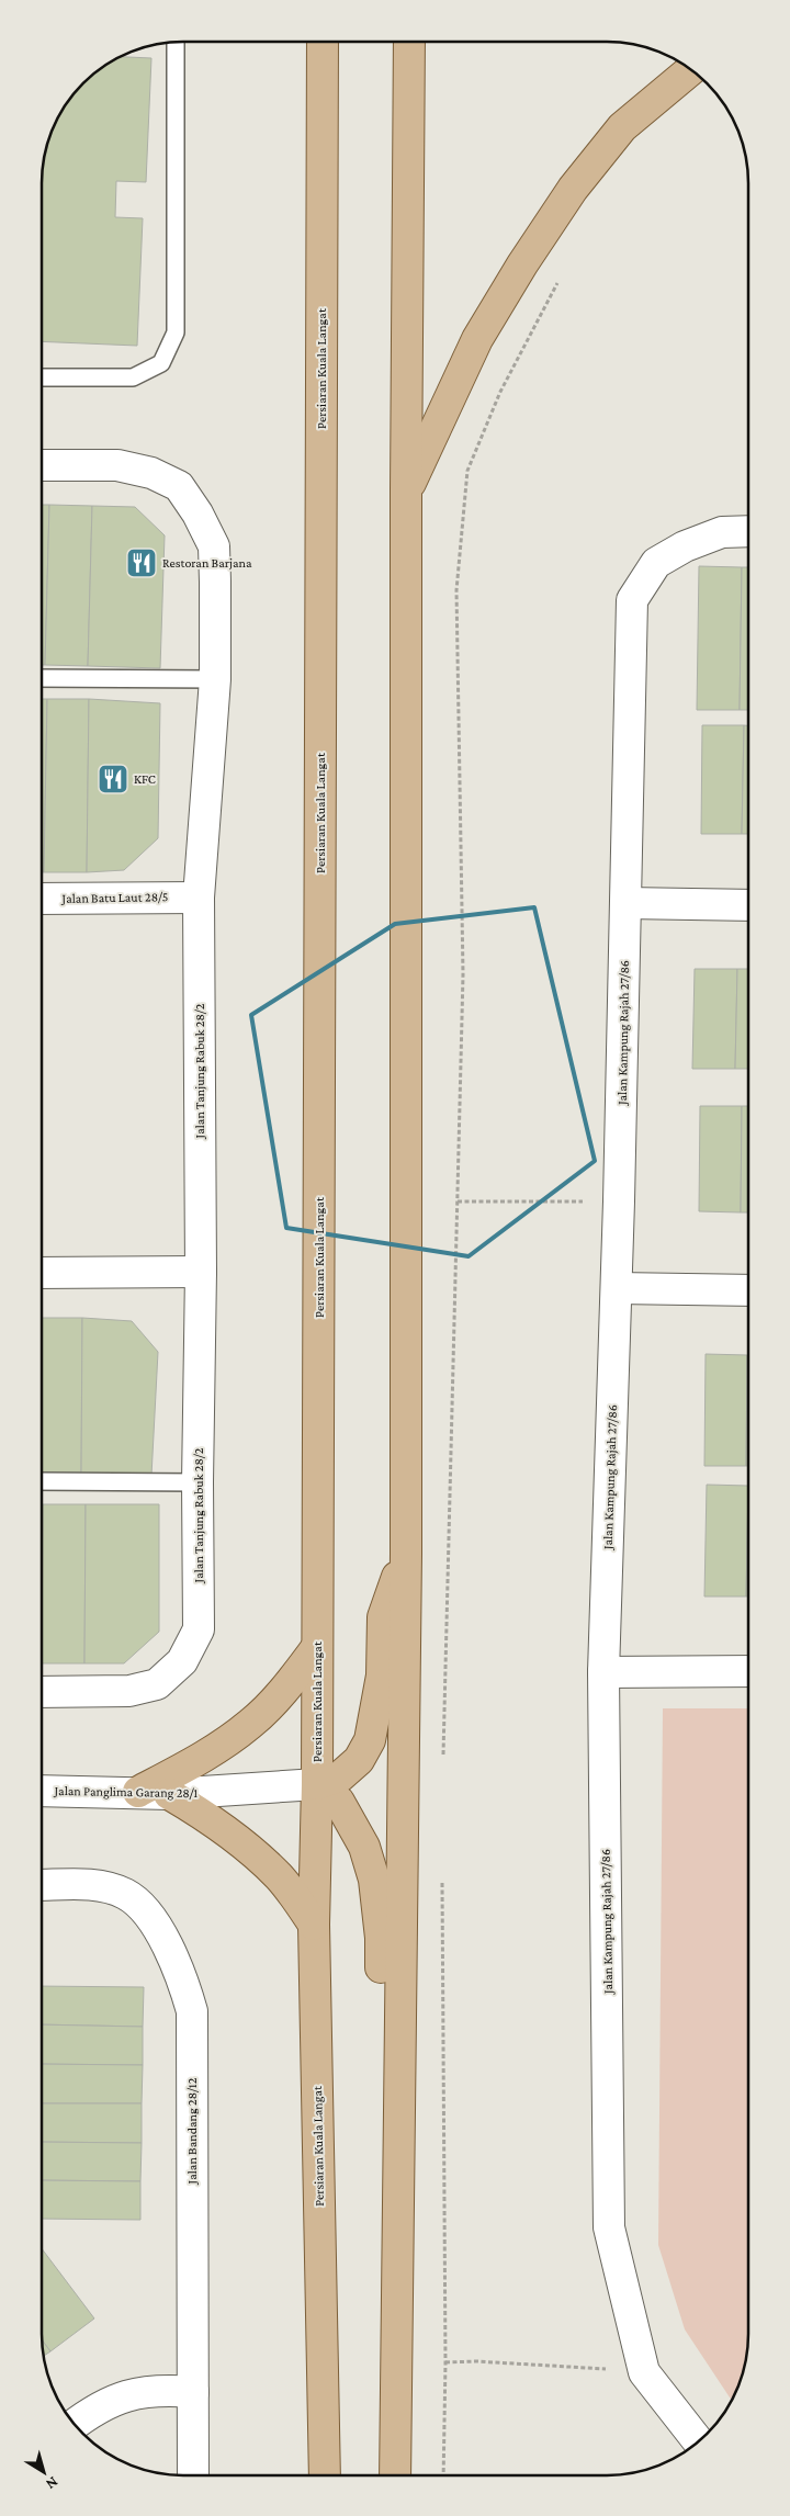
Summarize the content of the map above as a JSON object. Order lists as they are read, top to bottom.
{
  "streets": {
    "main road": ["Persiaran Kuala Langat"],
    "street": [
      "Jalan Batu Laut 28/5",
      "Jalan Kampung Rajah 27/86",
      "Jalan Tanjung Rabuk 28/2",
      "Jalan Panglima Garang 28/1",
      "Jalan Bandang 28/12"
    ]
  },
  "crossings": [
    ["Persiaran Kuala Langat", "Jalan Panglima Garang 28/1"],
    ["Jalan Batu Laut 28/5", "Jalan Tanjung Rabuk 28/2"]
  ],
  "places": {
    "restaurant": ["Restoran Barjana", "KFC"]
  },
  "north": "bottom right"
}
